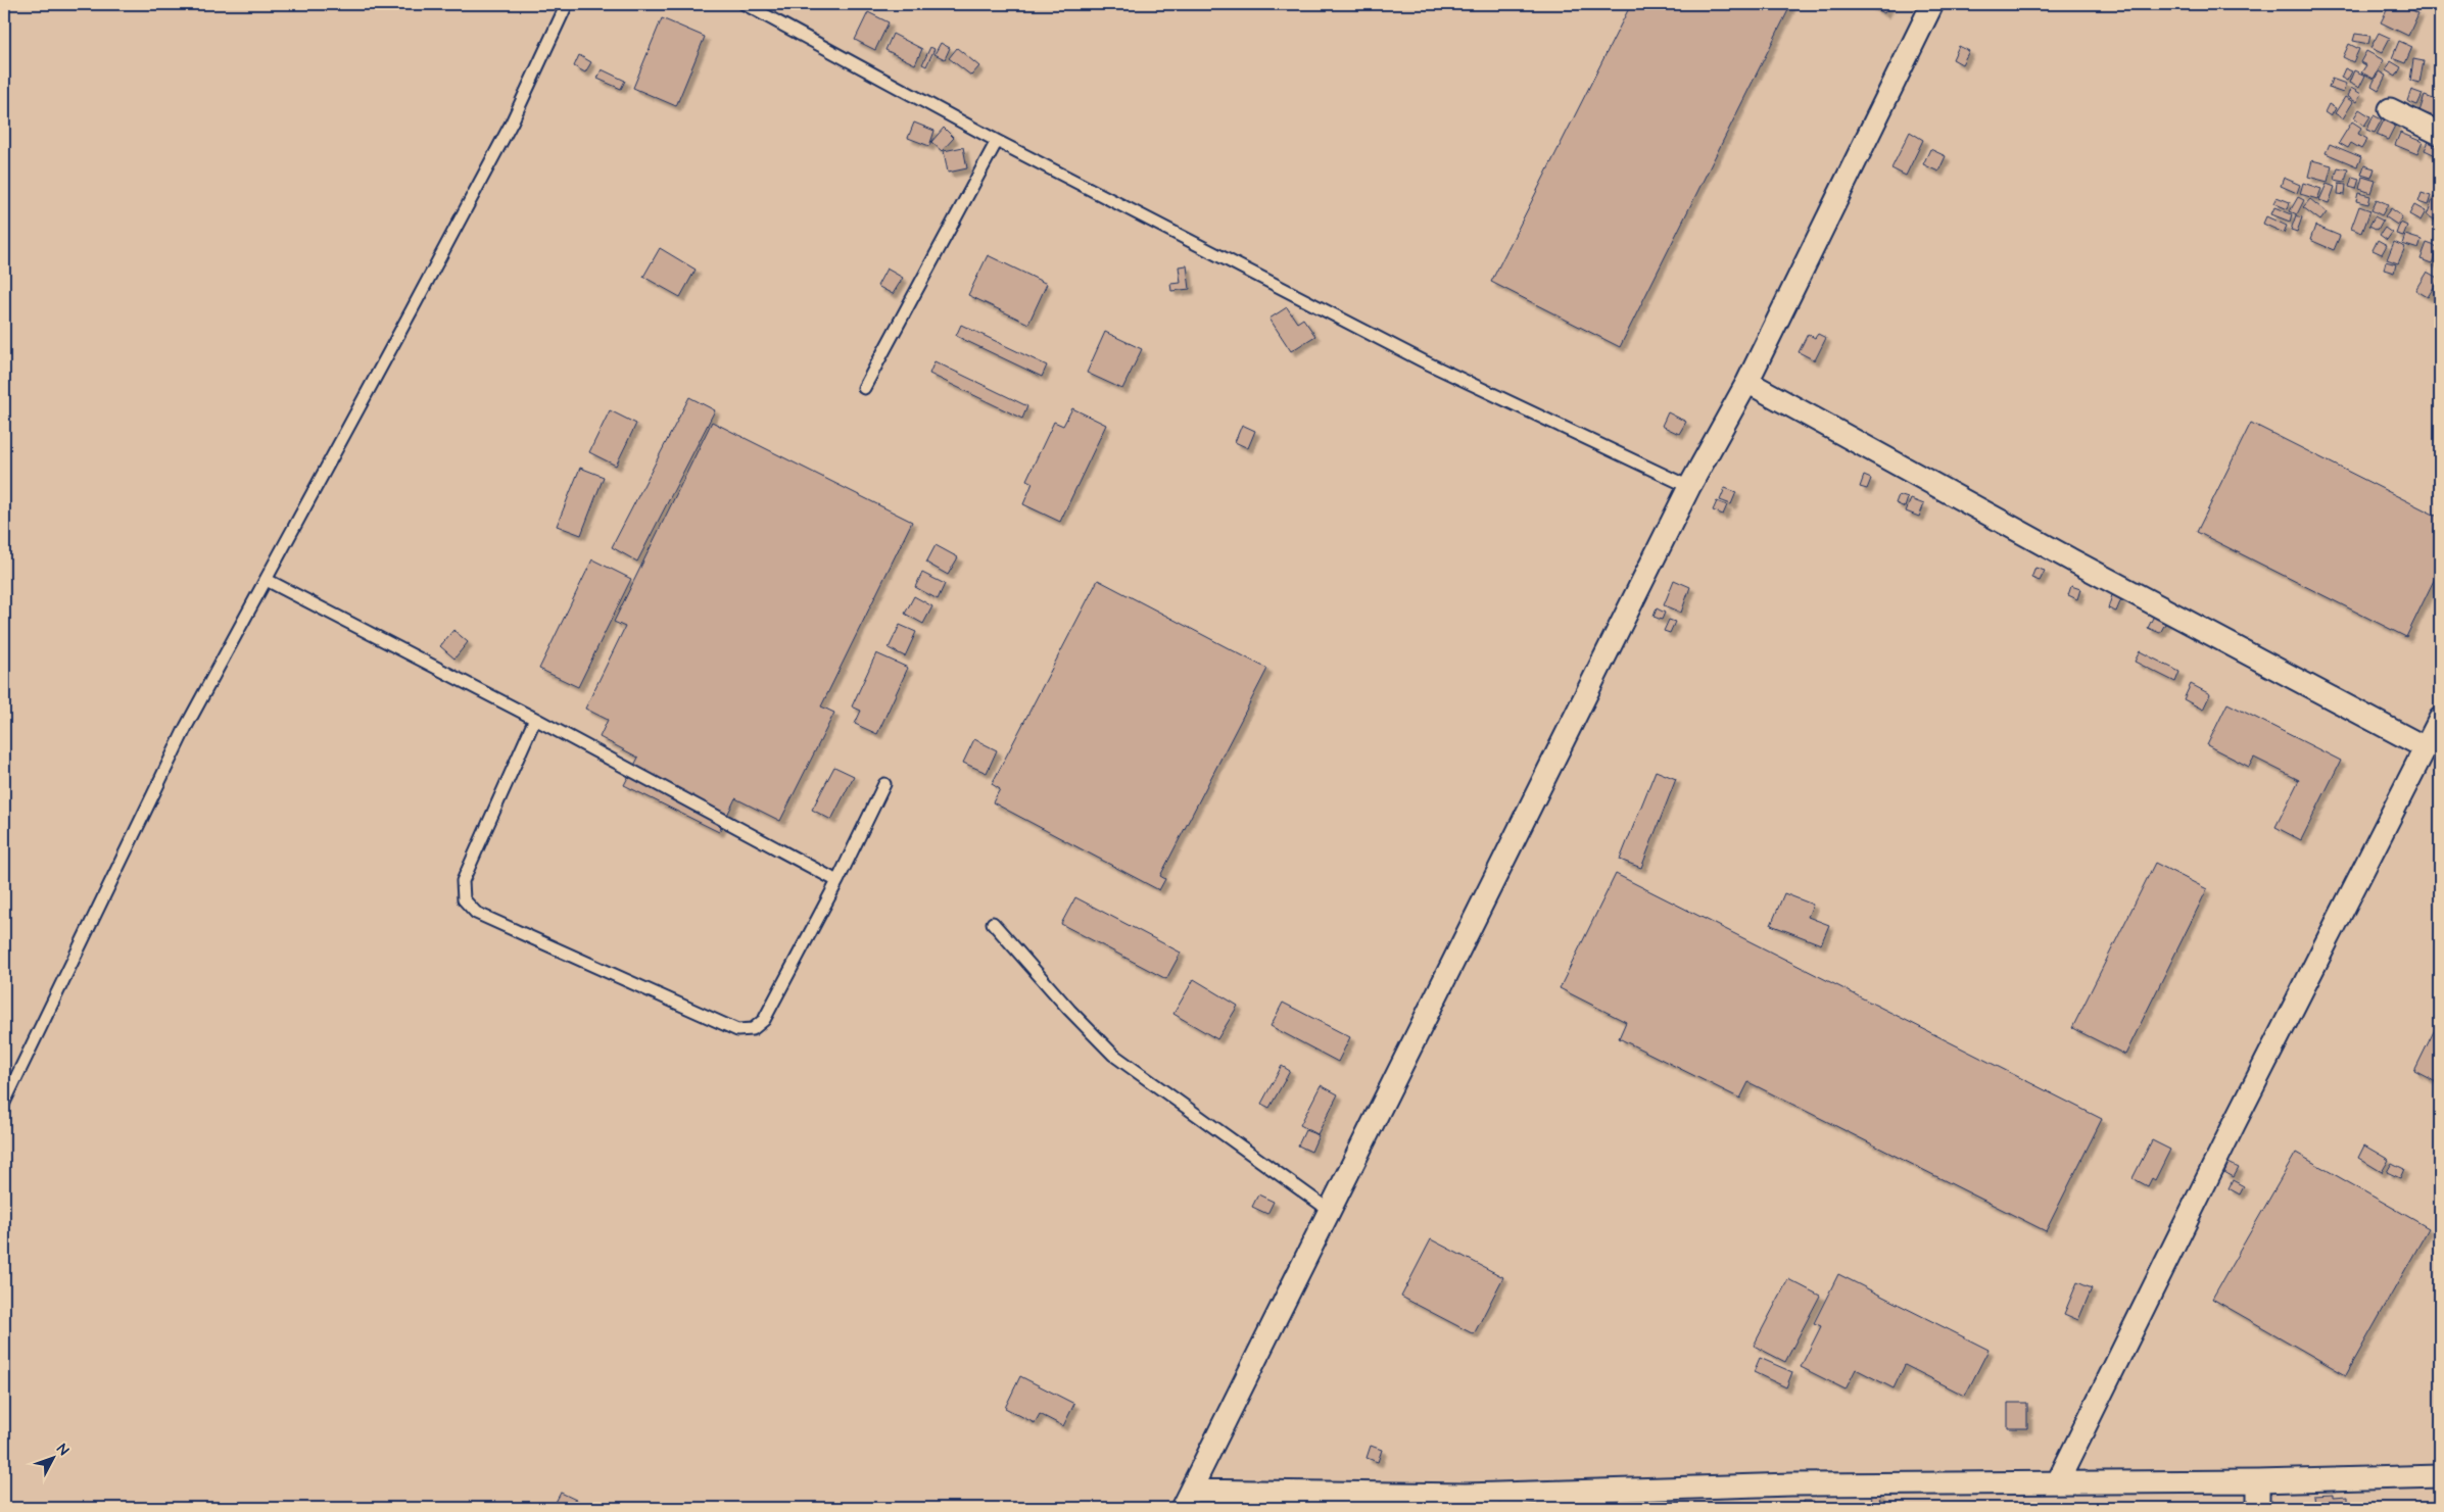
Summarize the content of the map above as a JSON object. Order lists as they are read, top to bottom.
{
  "north": "top right"
}
